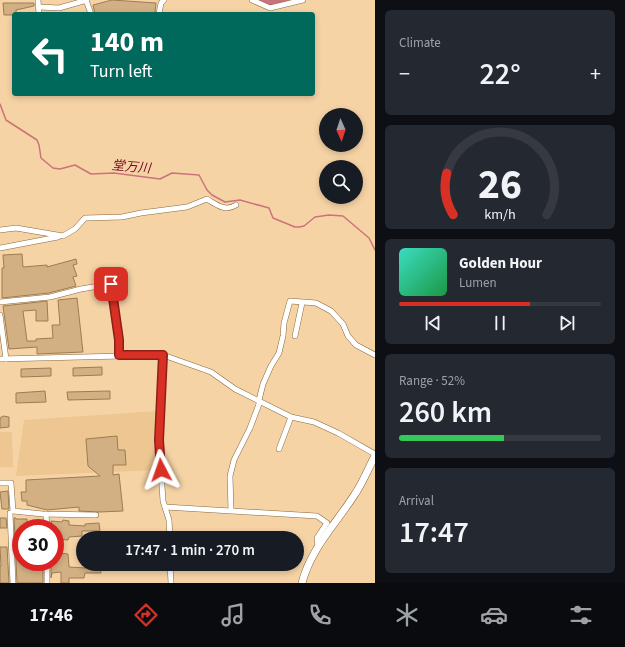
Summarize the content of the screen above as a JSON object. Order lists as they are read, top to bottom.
{
  "water": ["堂万川"],
  "north": "bottom",
  "page": {
    "tile": [
      "Climate",
      ["Range · 52%", "260 km"],
      ["Arrival", "17:47"]
    ],
    "turn": ["140 m", "Turn left"],
    "heat": ["−", "22°", "+"],
    "song": ["Golden Hour", "Lumen"],
    "limit": "30",
    "trip": "17:47 · 1 min · 270 m",
    "tabs": "17:46",
    "gauge": ["26", "km/h"]
  }
}
